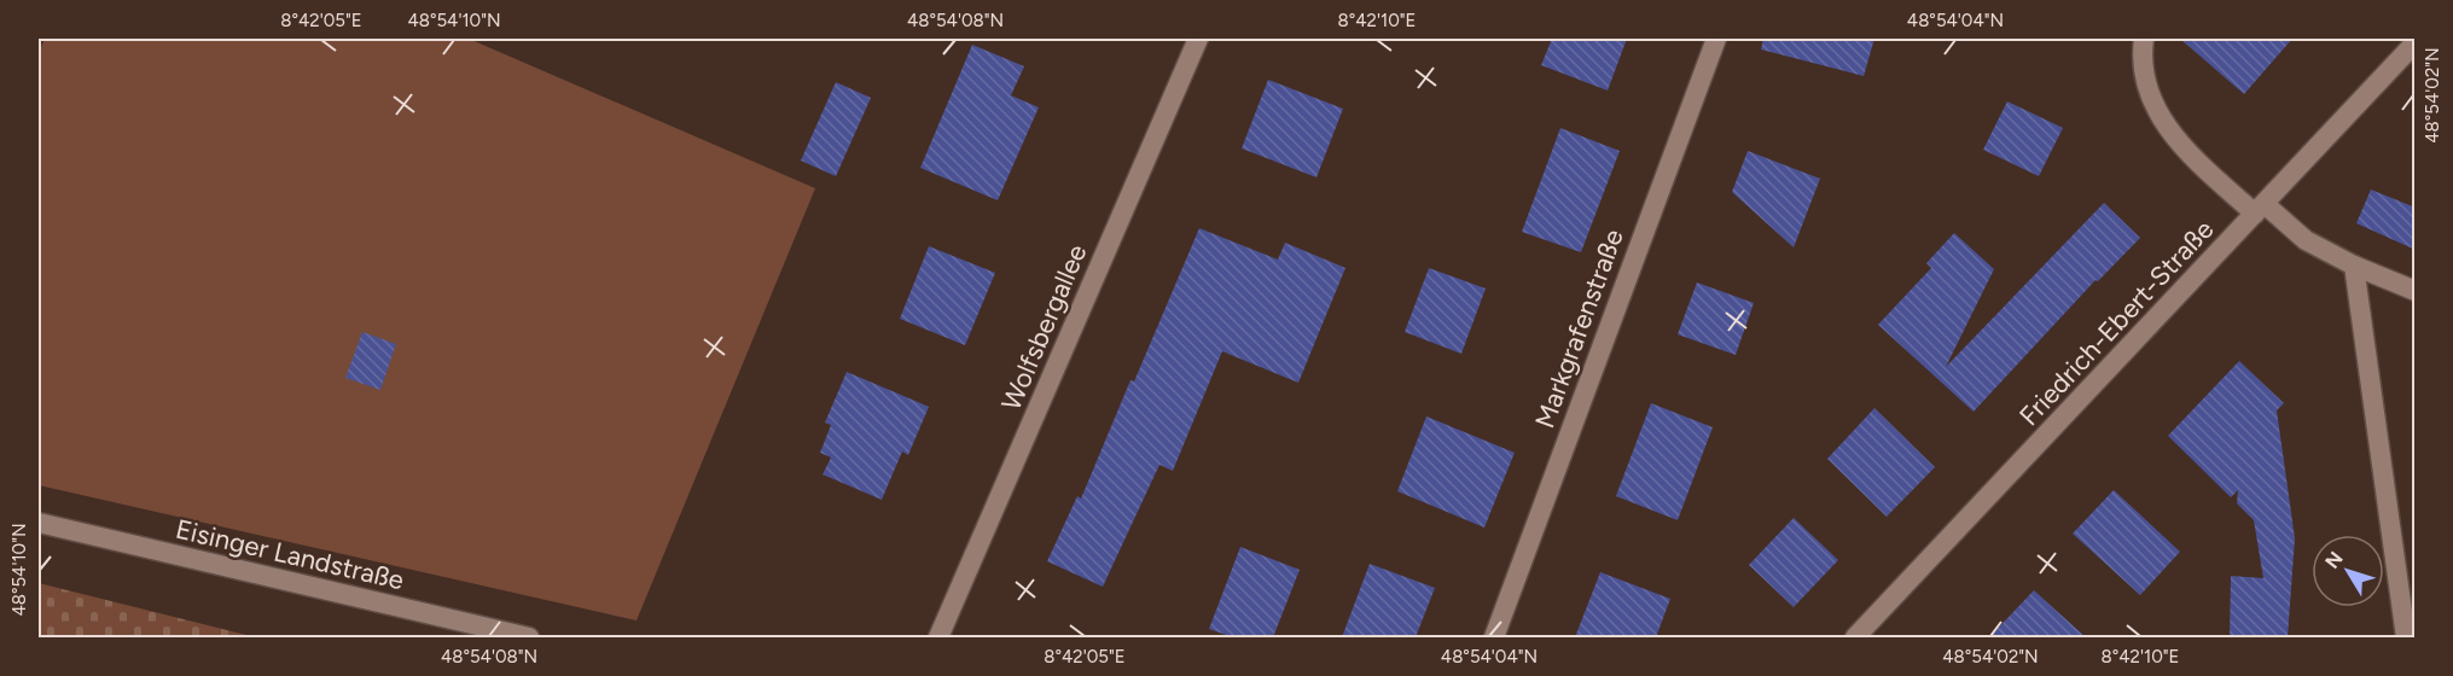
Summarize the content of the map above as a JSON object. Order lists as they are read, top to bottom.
{
  "streets": {
    "street": [
      "Friedrich-Ebert-Straße",
      "Wolfsbergallee",
      "Markgrafenstraße",
      "Eisinger Landstraße"
    ]
  },
  "north": "top left",
  "coordinates": [
    "8°42'05\"E",
    "48°54'10\"N",
    "48°54'08\"N",
    "8°42'10\"E",
    "48°54'04\"N",
    "48°54'02\"N"
  ]
}
